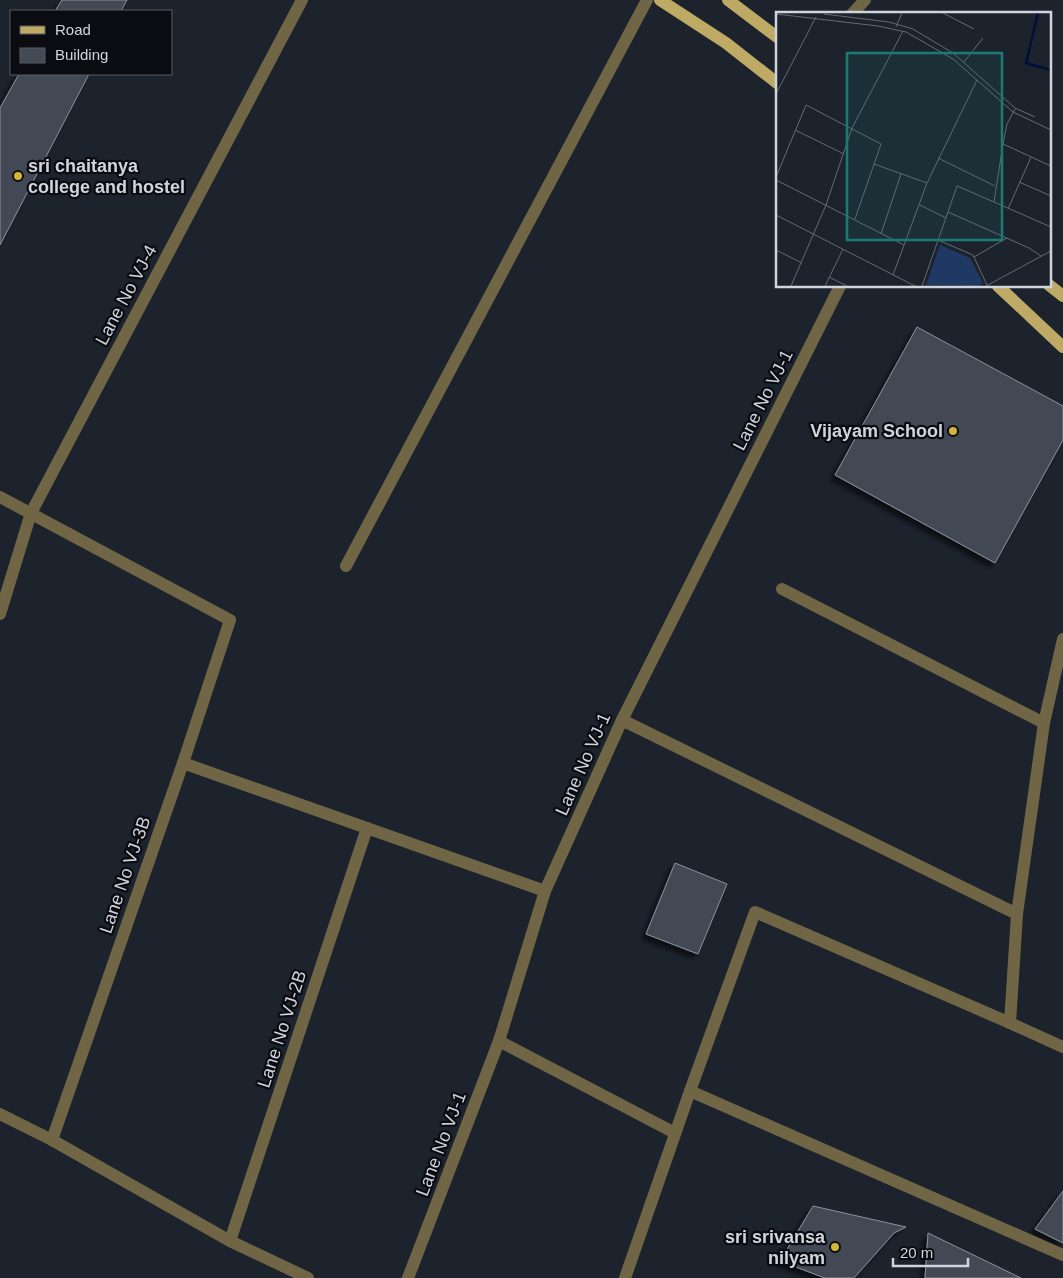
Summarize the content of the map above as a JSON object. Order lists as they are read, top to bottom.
{
  "streets": {
    "street": [
      "Lane No VJ-4",
      "Lane No VJ-1",
      "Lane No VJ-3B",
      "Lane No VJ-2B"
    ]
  },
  "crossings": [
    ["Lane No VJ-4", "Lane No VJ-3B"]
  ],
  "places": ["sri chaitanya college and hostel", "Vijayam School", "sri srivansa nilyam"],
  "legend": ["Road", "Building"],
  "scale_bar": "20 m"
}
